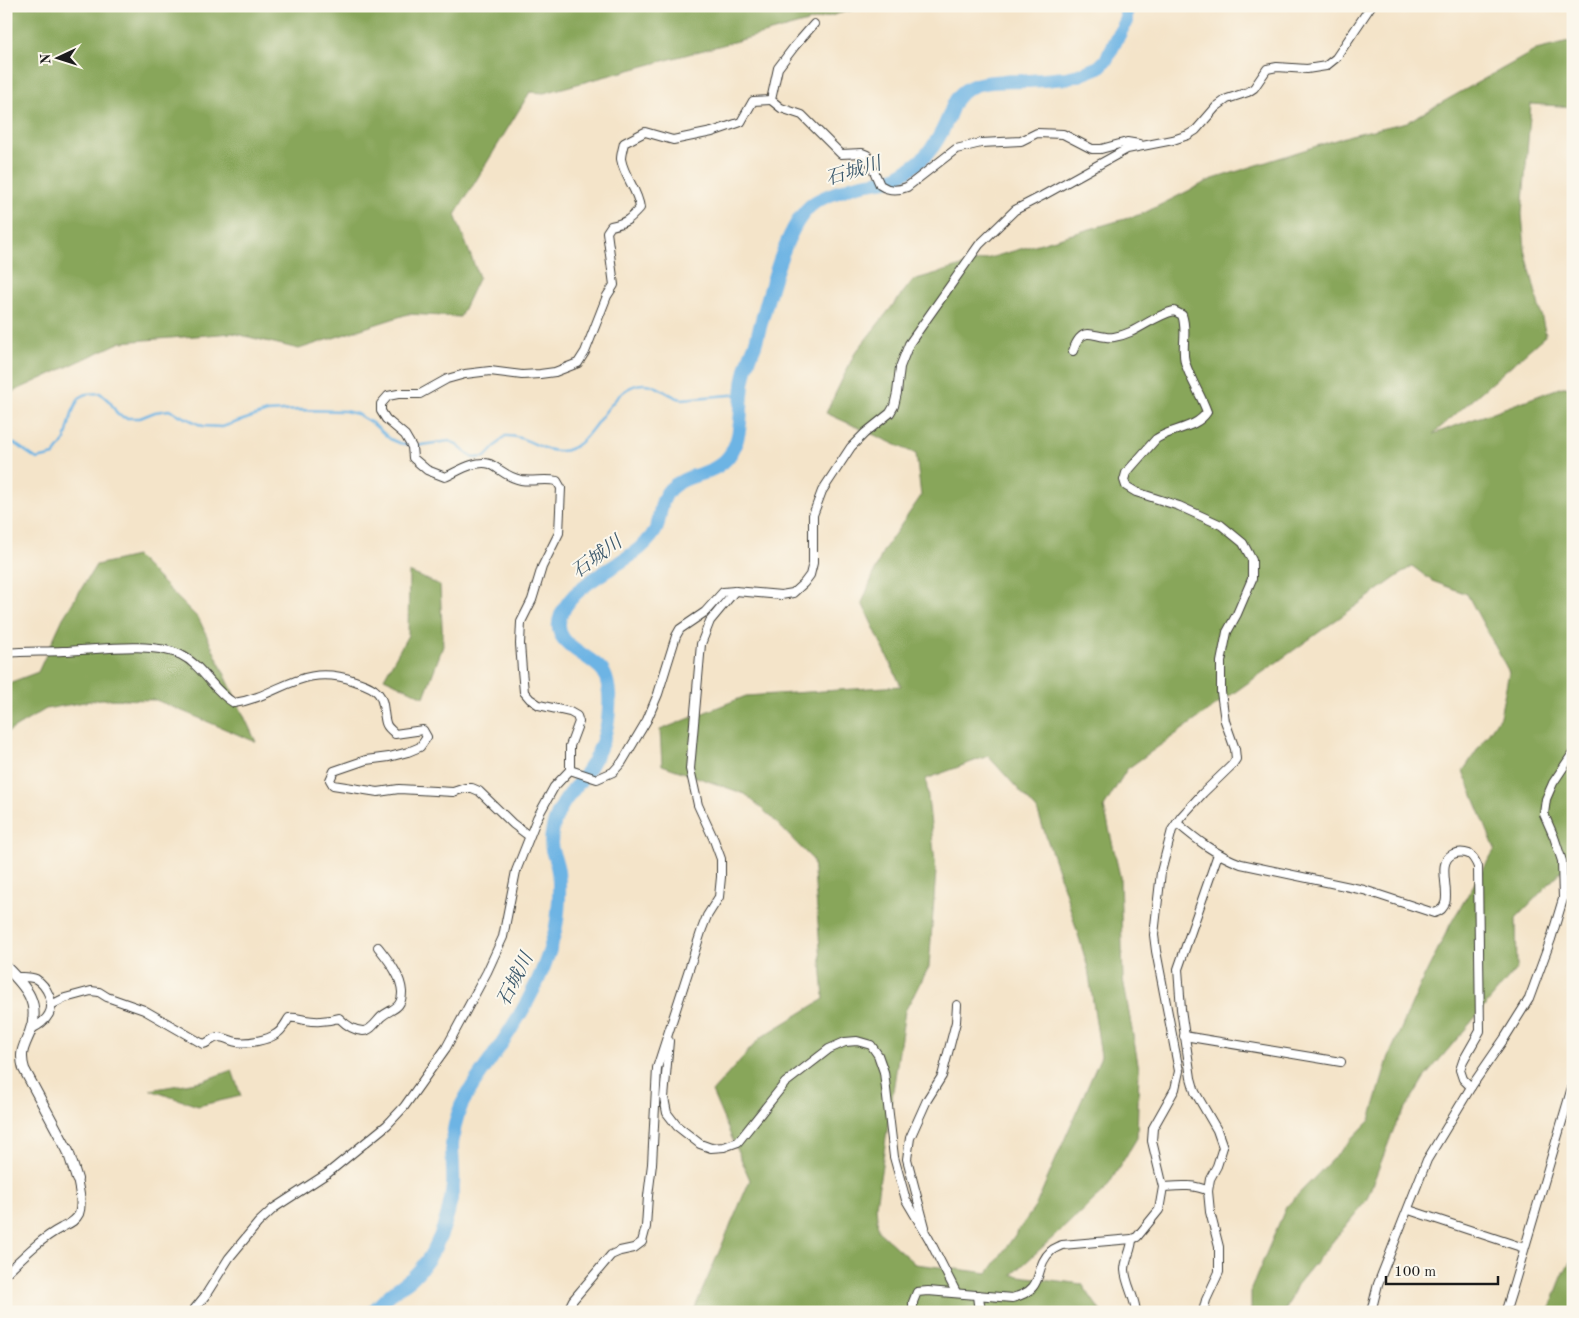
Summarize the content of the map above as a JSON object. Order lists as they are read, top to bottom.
{
  "water": ["石城川"],
  "scale_bar": "100 m",
  "north": "left"
}
